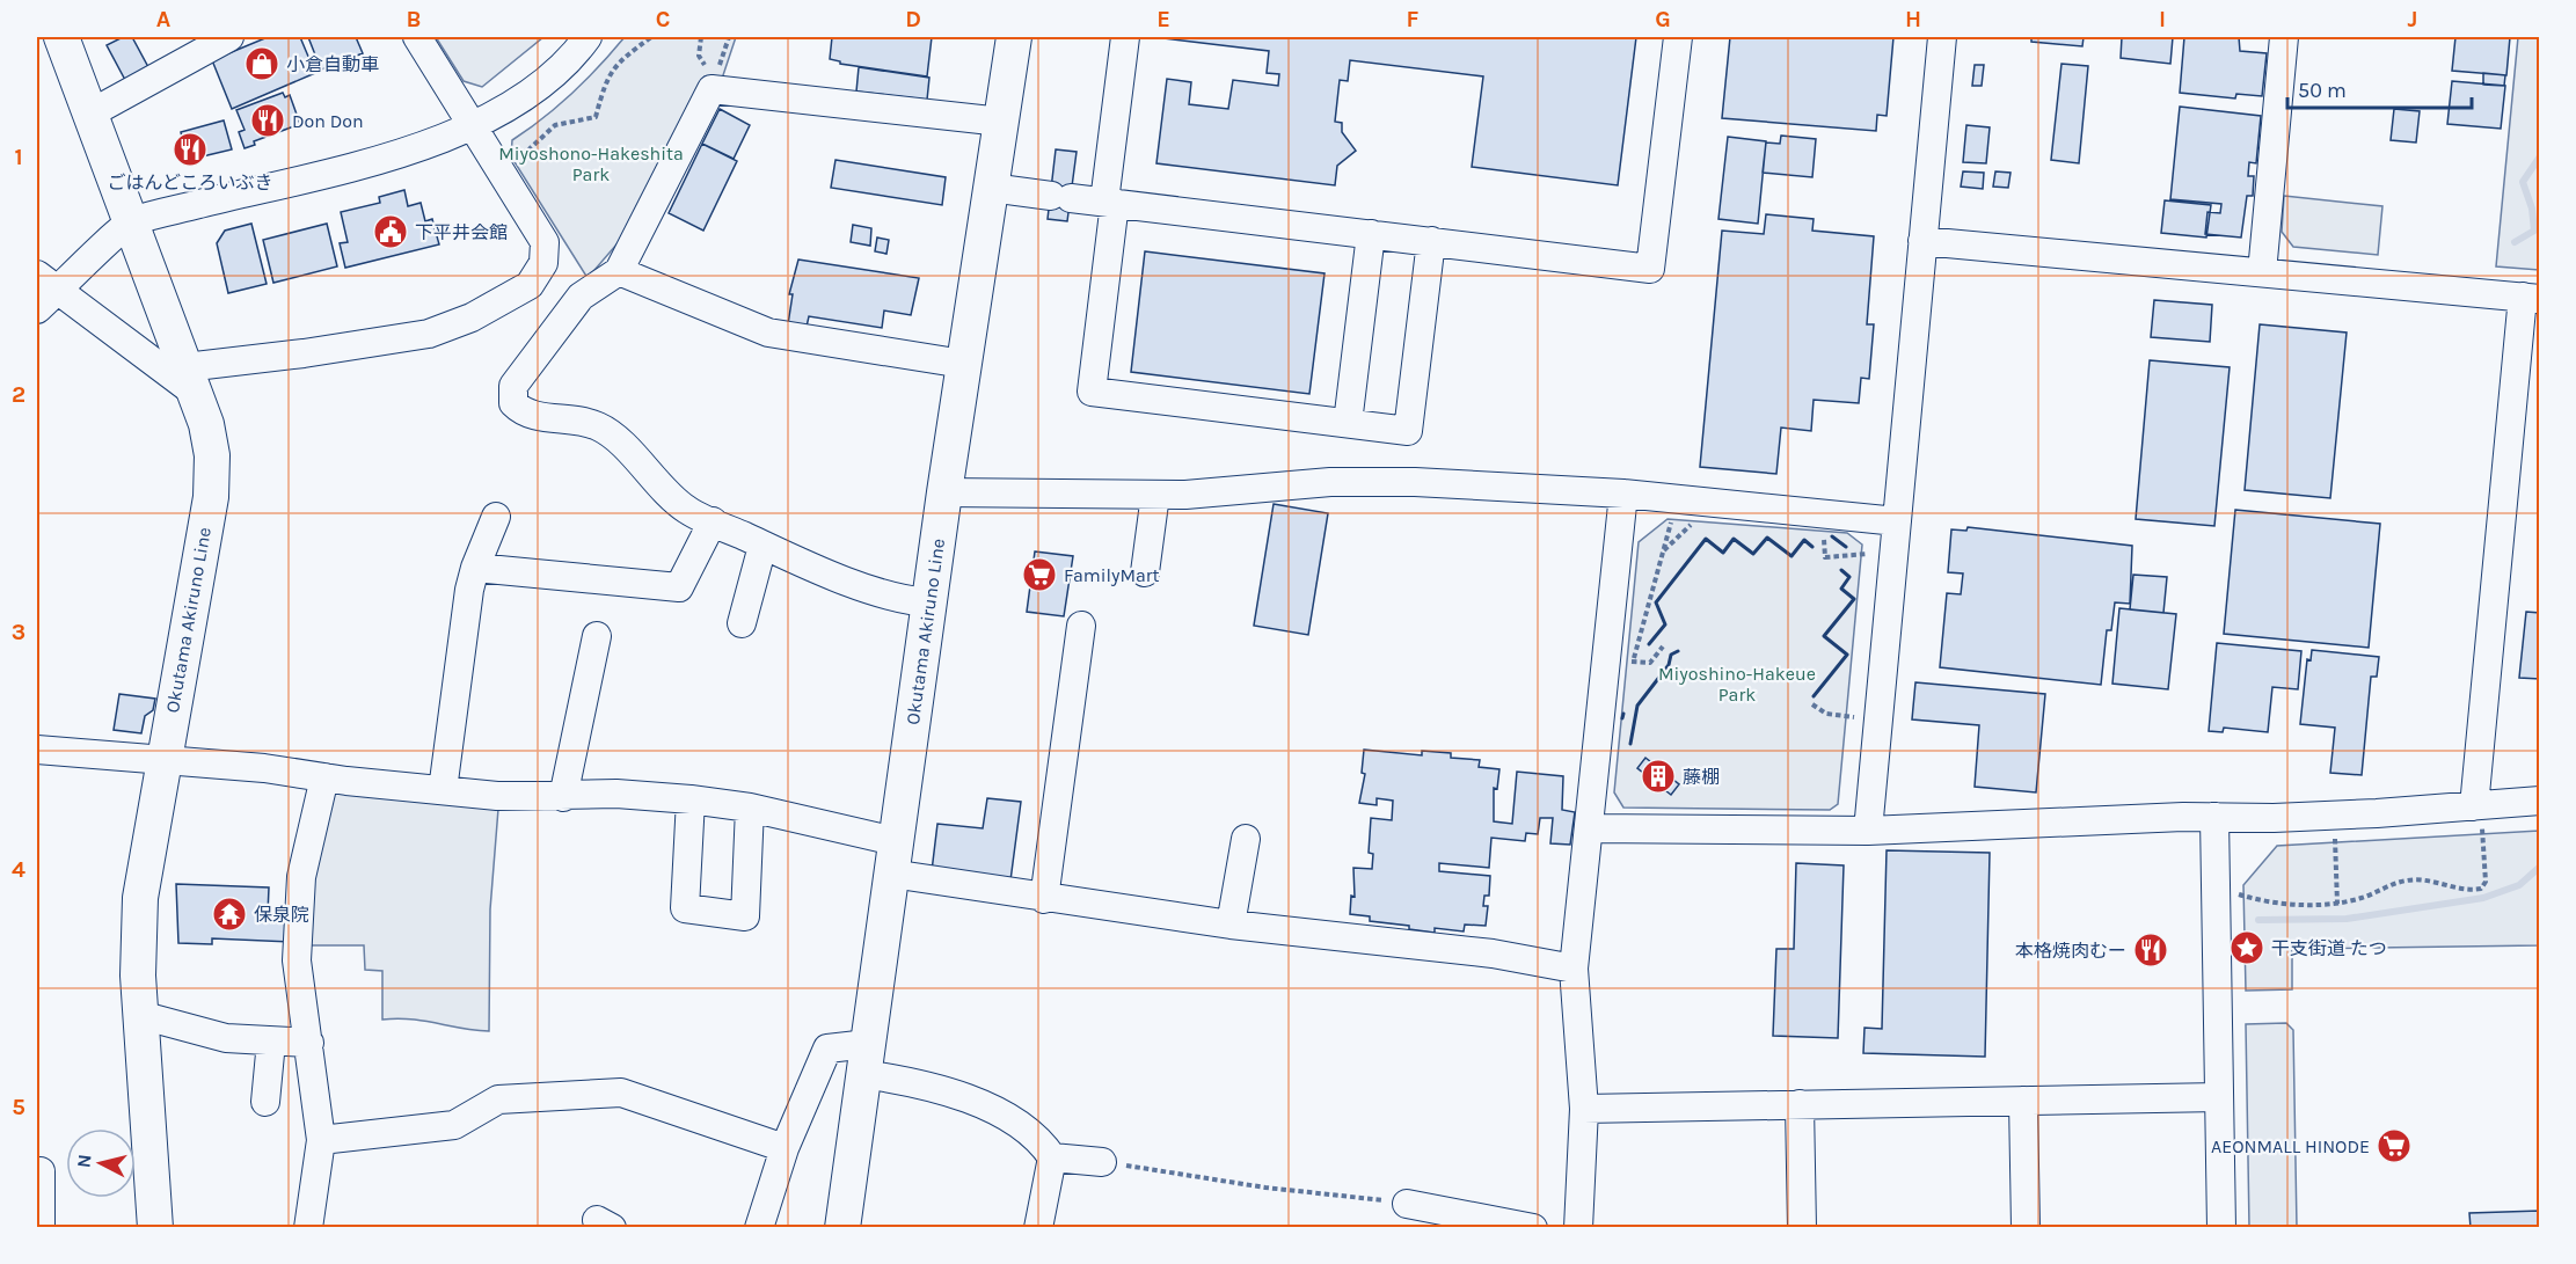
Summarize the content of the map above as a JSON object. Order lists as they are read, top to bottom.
{
  "streets": {
    "main road": ["Okutama Akiruno Line"]
  },
  "parks": ["Miyoshono-Hakeshita Park", "Miyoshino-Hakeue Park"],
  "places": {
    "shop": ["小倉自動車"],
    "restaurant": ["Don Don", "ごはんどころいぶき", "本格焼肉むー"],
    "public building": ["下平井会館"],
    "supermarket": ["FamilyMart", "AEONMALL HINODE"],
    "building": ["藤棚"],
    "temple": ["保泉院"],
    "place": ["干支街道 たつ"]
  },
  "scale_bar": "50 m",
  "north": "left",
  "grid": {
    "columns": [
      "A",
      "B",
      "C",
      "D",
      "E",
      "F",
      "G",
      "H",
      "I",
      "J"
    ],
    "rows": [
      "1",
      "2",
      "3",
      "4",
      "5"
    ]
  }
}
